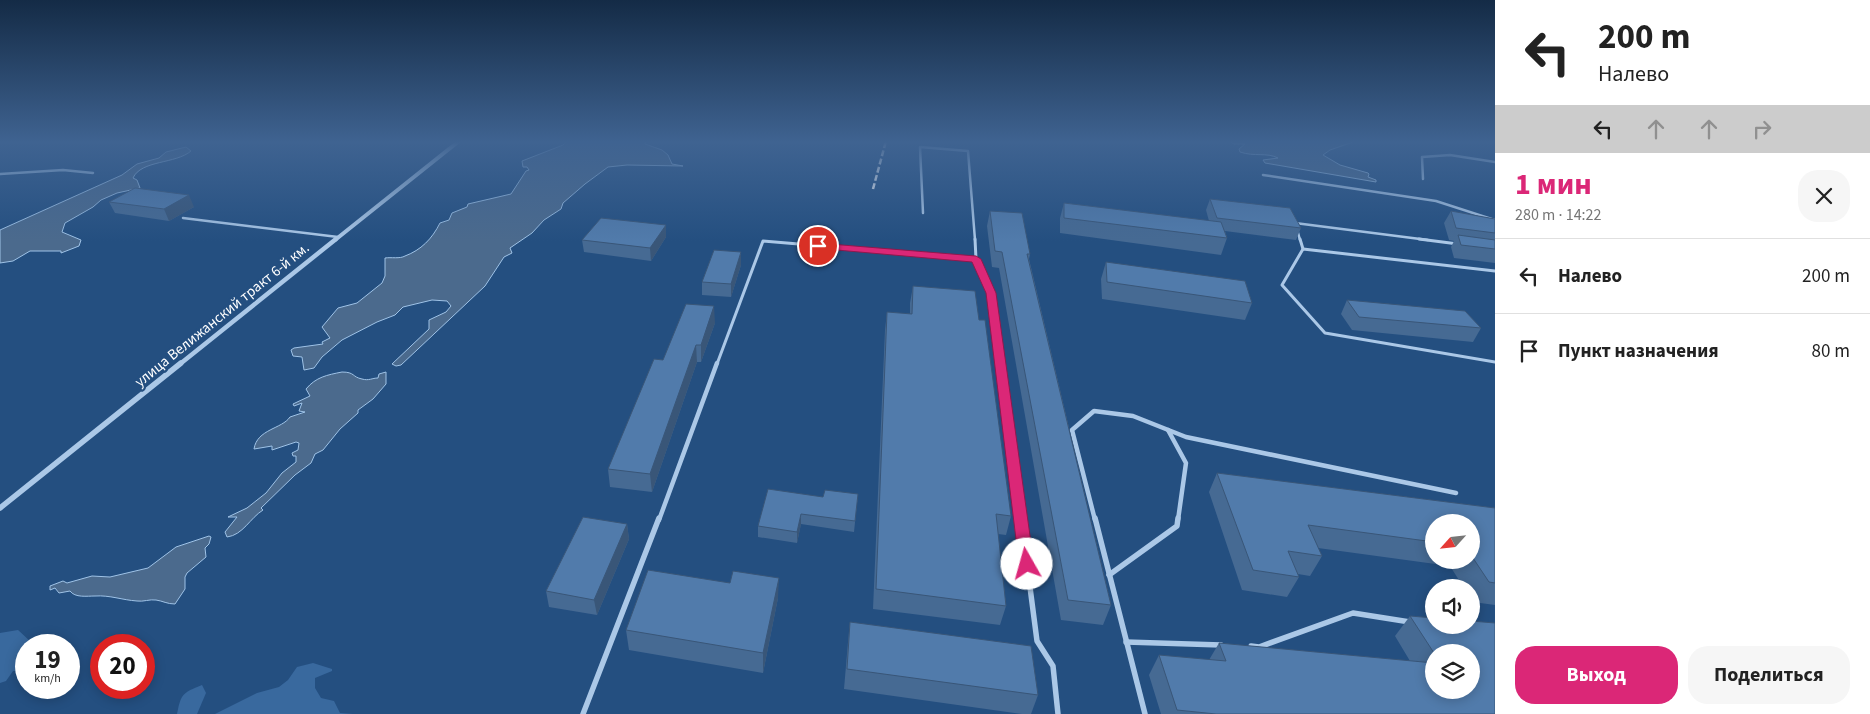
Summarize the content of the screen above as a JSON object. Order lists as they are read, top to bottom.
{
  "streets": {
    "street": ["улица Велижанский тракт 6-й км."]
  },
  "north": "bottom left",
  "page": {
    "turn": ["200 m", "Налево"],
    "heading": ["1 мин", "280 m · 14:22"],
    "list": [
      {
        "name": "Налево",
        "value": "200 m"
      },
      {
        "name": "Пункт назначения",
        "value": "80 m"
      }
    ],
    "speed": "19 km/h",
    "limit": "20",
    "buttons": ["Выход", "Поделиться"]
  }
}
